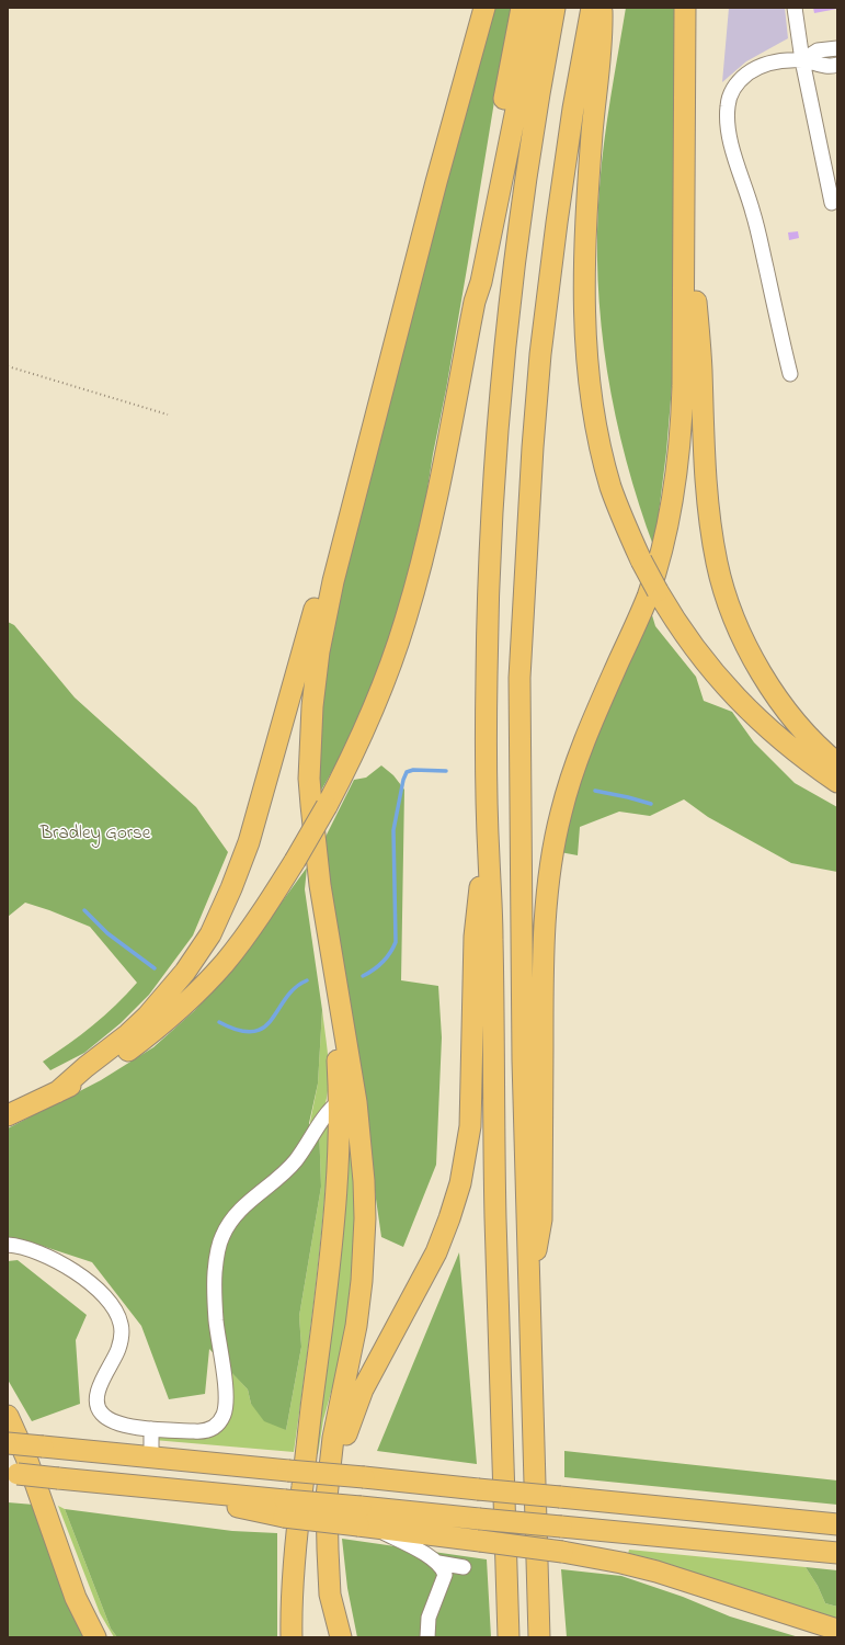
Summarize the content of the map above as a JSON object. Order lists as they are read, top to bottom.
{
  "parks": ["Bradley Gorse"]
}
